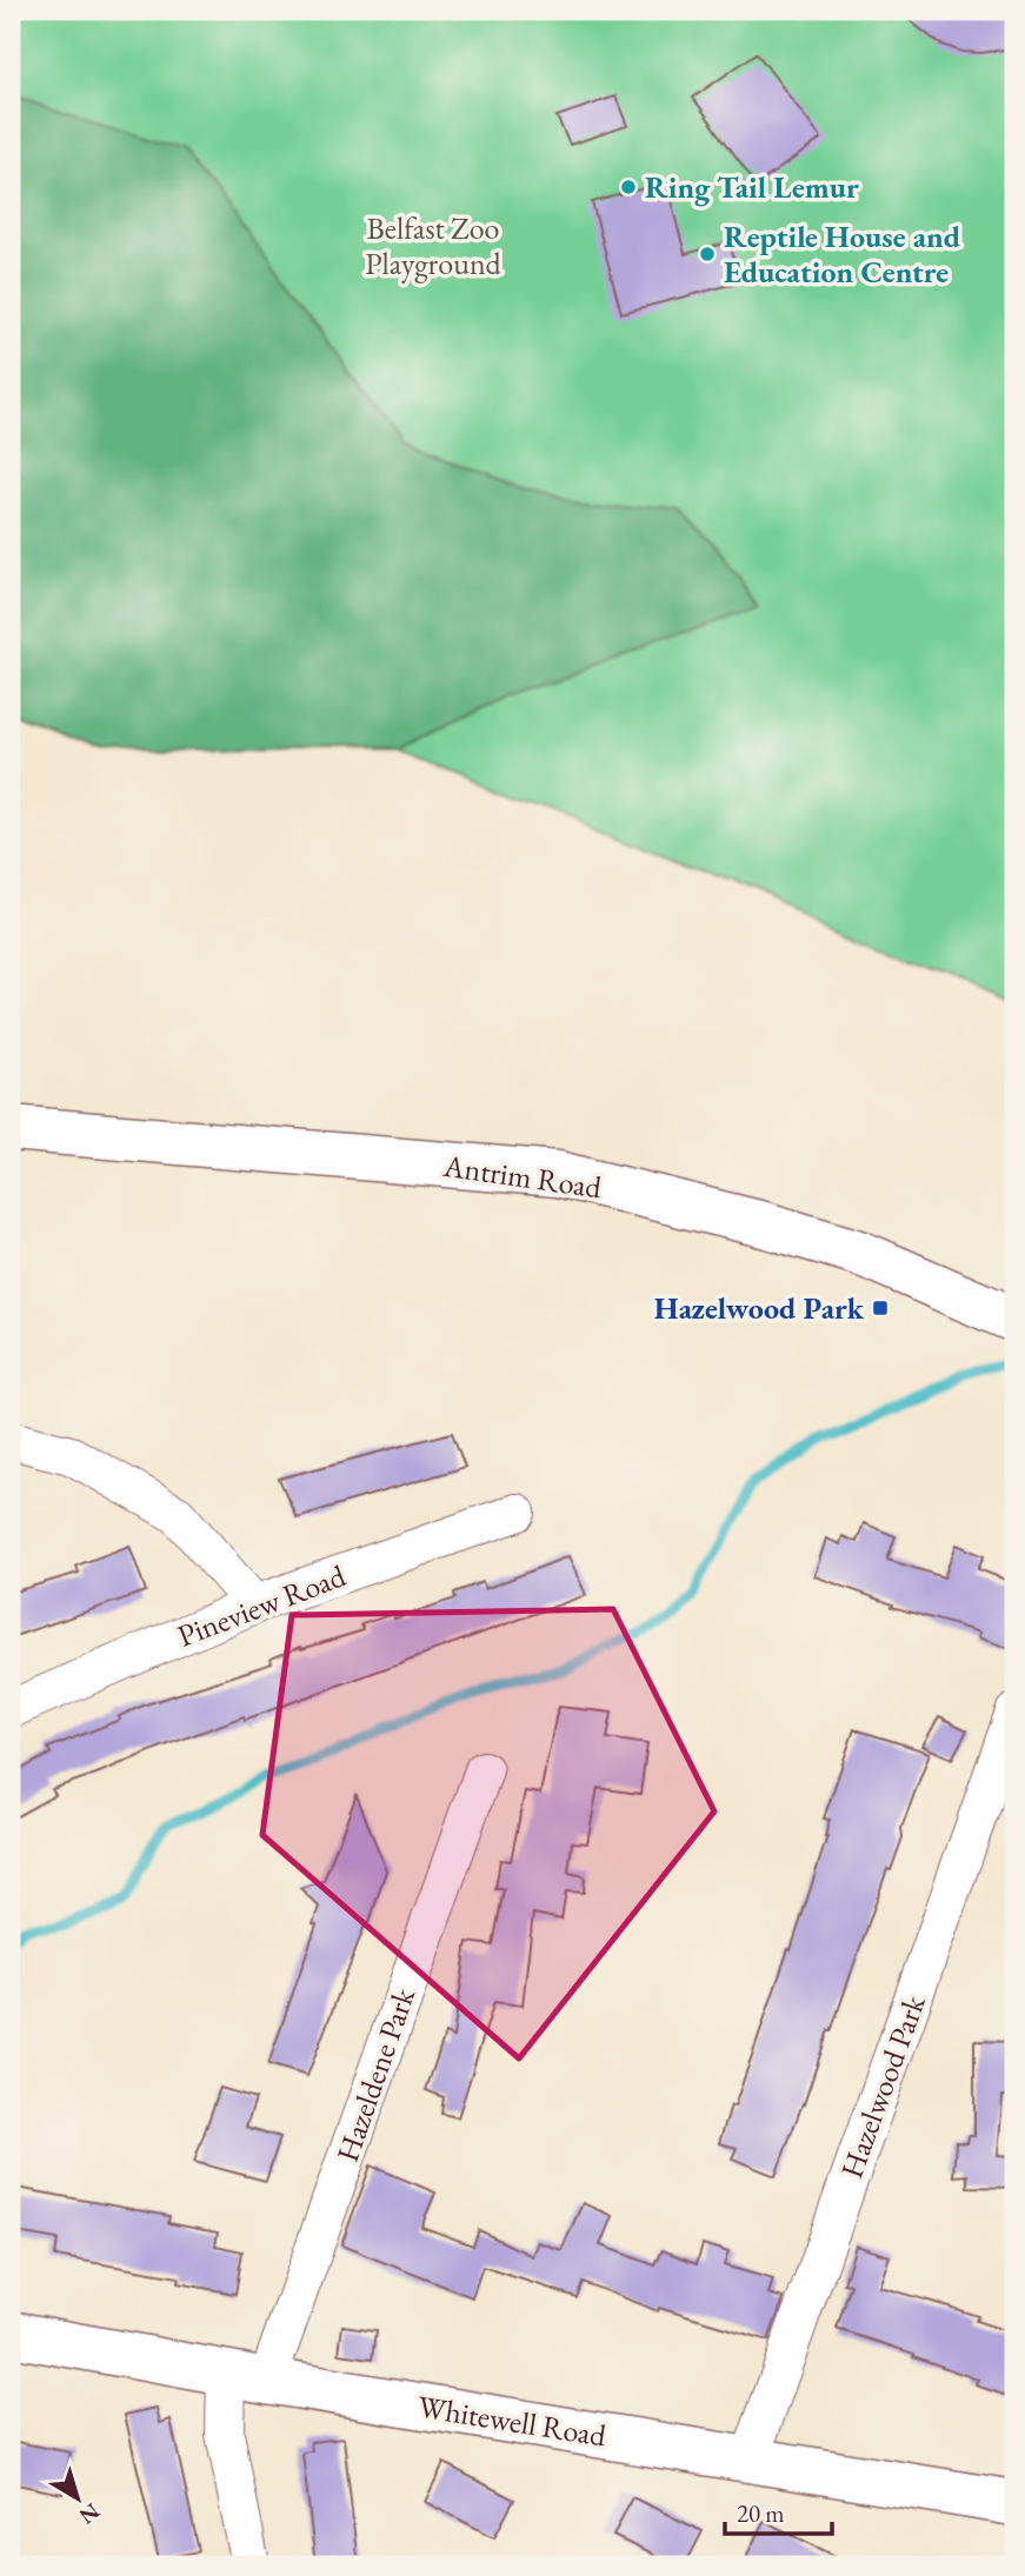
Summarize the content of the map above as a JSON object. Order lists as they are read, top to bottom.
{
  "streets": {
    "main road": ["Antrim Road", "Whitewell Road"],
    "street": ["Pineview Road", "Hazeldene Park", "Hazelwood Park"]
  },
  "crossings": [
    ["Hazeldene Park", "Whitewell Road"],
    ["Hazelwood Park", "Whitewell Road"]
  ],
  "parks": ["Belfast Zoo Playground"],
  "places": {
    "other": ["Ring Tail Lemur", "Reptile House and Education Centre"],
    "transit": ["Hazelwood Park"]
  },
  "scale_bar": "20 m",
  "north": "bottom right"
}
